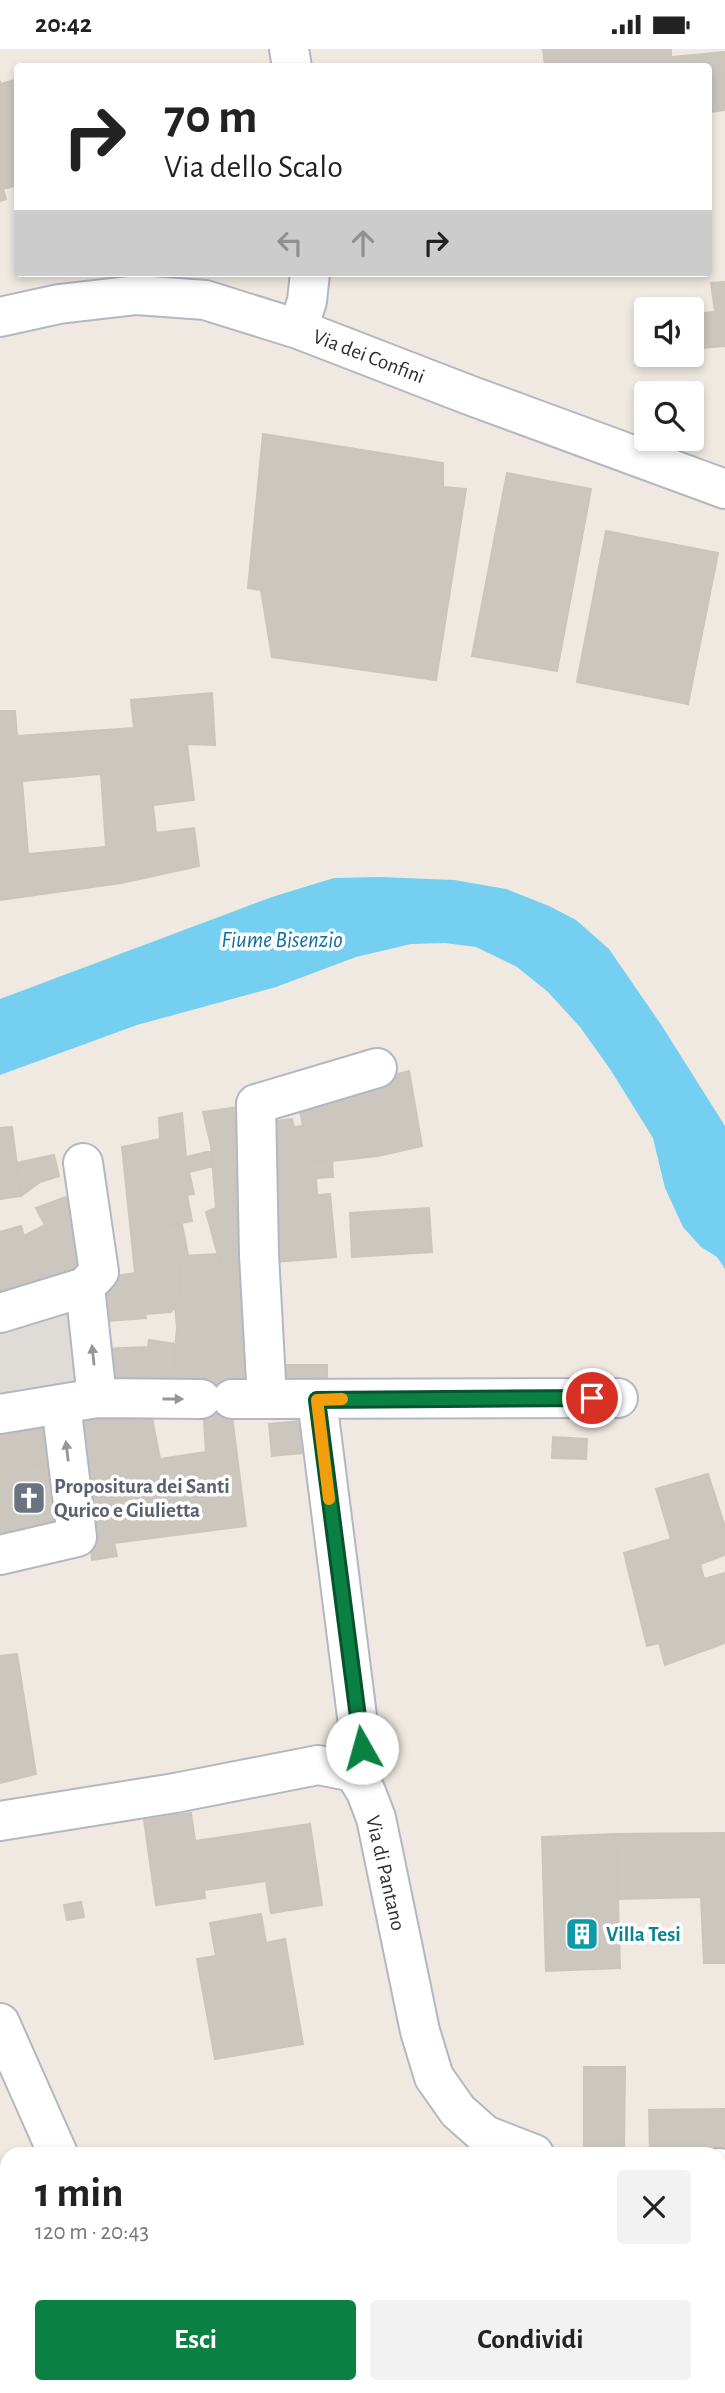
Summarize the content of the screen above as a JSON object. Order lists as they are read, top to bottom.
{
  "streets": {
    "street": ["Via dei Confini", "Via di Pantano"]
  },
  "water": ["Fiume Bisenzio"],
  "places": {
    "church": ["Propositura dei Santi Qurico e Giulietta"],
    "building": ["Villa Tesi"]
  },
  "page": {
    "status": "20:42",
    "turn": ["70 m", "Via dello Scalo"],
    "heading": ["1 min", "120 m · 20:43"],
    "buttons": ["Esci", "Condividi"]
  }
}
